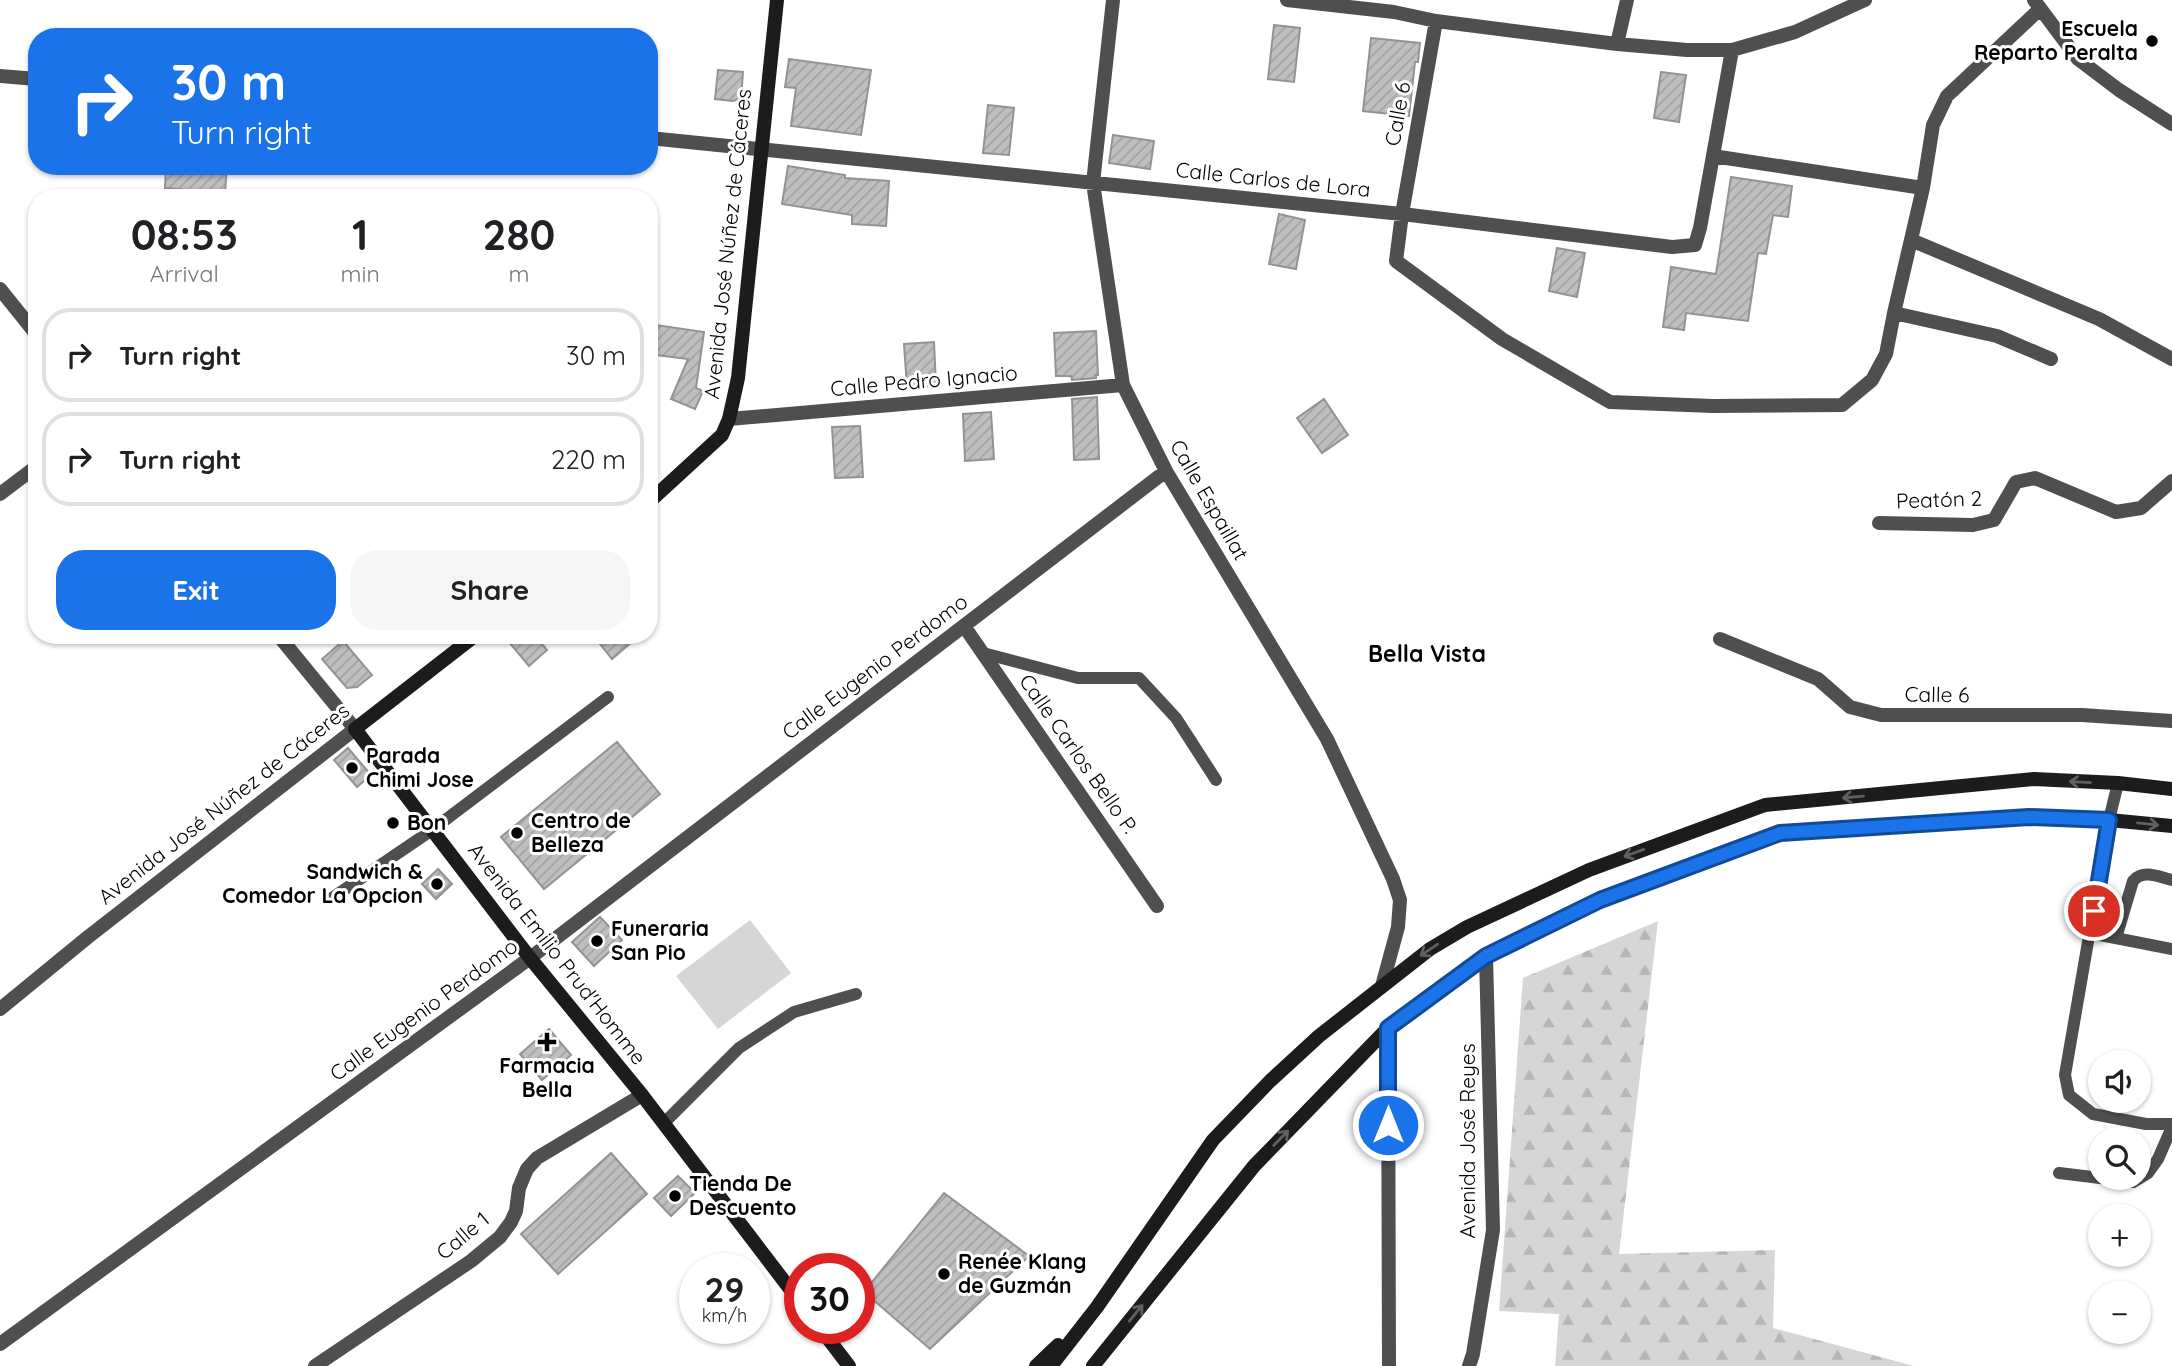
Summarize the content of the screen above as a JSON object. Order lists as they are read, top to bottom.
{
  "streets": {
    "main road": ["Avenida José Núñez de Cáceres", "Avenida Emilio Prud'Homme"],
    "street": [
      "Calle 6",
      "Calle Carlos de Lora",
      "Calle Pedro Ignacio",
      "Calle Espaillat",
      "Peatón 2",
      "Calle Eugenio Perdomo",
      "Calle Carlos Bello P.",
      "Avenida José Reyes",
      "Calle 1"
    ]
  },
  "crossings": [
    ["Calle 6", "Calle Carlos de Lora"],
    ["Calle Carlos de Lora", "Avenida José Núñez de Cáceres"],
    ["Calle Carlos de Lora", "Calle Espaillat"],
    ["Avenida José Núñez de Cáceres", "Calle Pedro Ignacio"],
    ["Avenida José Núñez de Cáceres", "Avenida Emilio Prud'Homme"],
    ["Calle Pedro Ignacio", "Calle Espaillat"],
    ["Calle Espaillat", "Calle Eugenio Perdomo"],
    ["Calle Eugenio Perdomo", "Calle Carlos Bello P."],
    ["Calle Eugenio Perdomo", "Avenida Emilio Prud'Homme"],
    ["Avenida Emilio Prud'Homme", "Calle 1"]
  ],
  "districts": ["Bella Vista"],
  "places": {
    "other": [
      "Escuela Reparto Peralta",
      "Parada Chimi Jose",
      "Bon",
      "Centro de Belleza",
      "Sandwich & Comedor La Opcion",
      "Funeraria San Pio",
      "Tienda De Descuento",
      "Renée Klang de Guzmán"
    ],
    "health": ["Farmacia Bella"]
  },
  "page": {
    "turn": ["30 m", "Turn right"],
    "eta": [
      "08:53",
      "Arrival",
      "1",
      "min",
      "280",
      "m"
    ],
    "list": [
      {
        "name": "Turn right",
        "value": "30 m"
      },
      {
        "name": "Turn right",
        "value": "220 m"
      }
    ],
    "buttons": ["Exit", "Share"],
    "map_buttons": ["+", "−"],
    "speed": "29 km/h",
    "limit": "30"
  }
}
